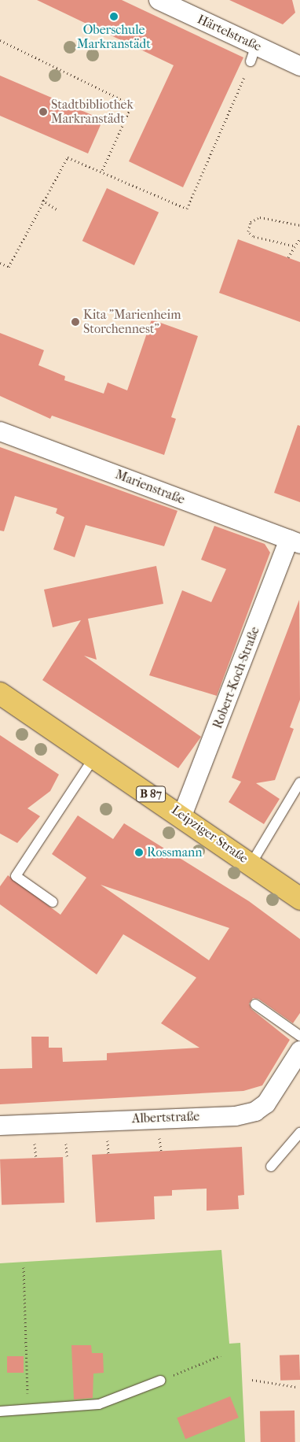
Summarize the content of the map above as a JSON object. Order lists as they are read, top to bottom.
{
  "streets": {
    "main road": ["B 87", "Leipziger Straße"],
    "street": [
      "Härtelstraße",
      "Marienstraße",
      "Robert-Koch-Straße",
      "Albertstraße"
    ]
  },
  "crossings": [
    ["Marienstraße", "Robert-Koch-Straße"],
    ["Robert-Koch-Straße", "Leipziger Straße"]
  ],
  "places": [
    "Oberschule Markranstädt",
    "Stadtbibliothek Markranstädt",
    "Kita \"Marienheim Storchennest\"",
    "Rossmann"
  ]
}
